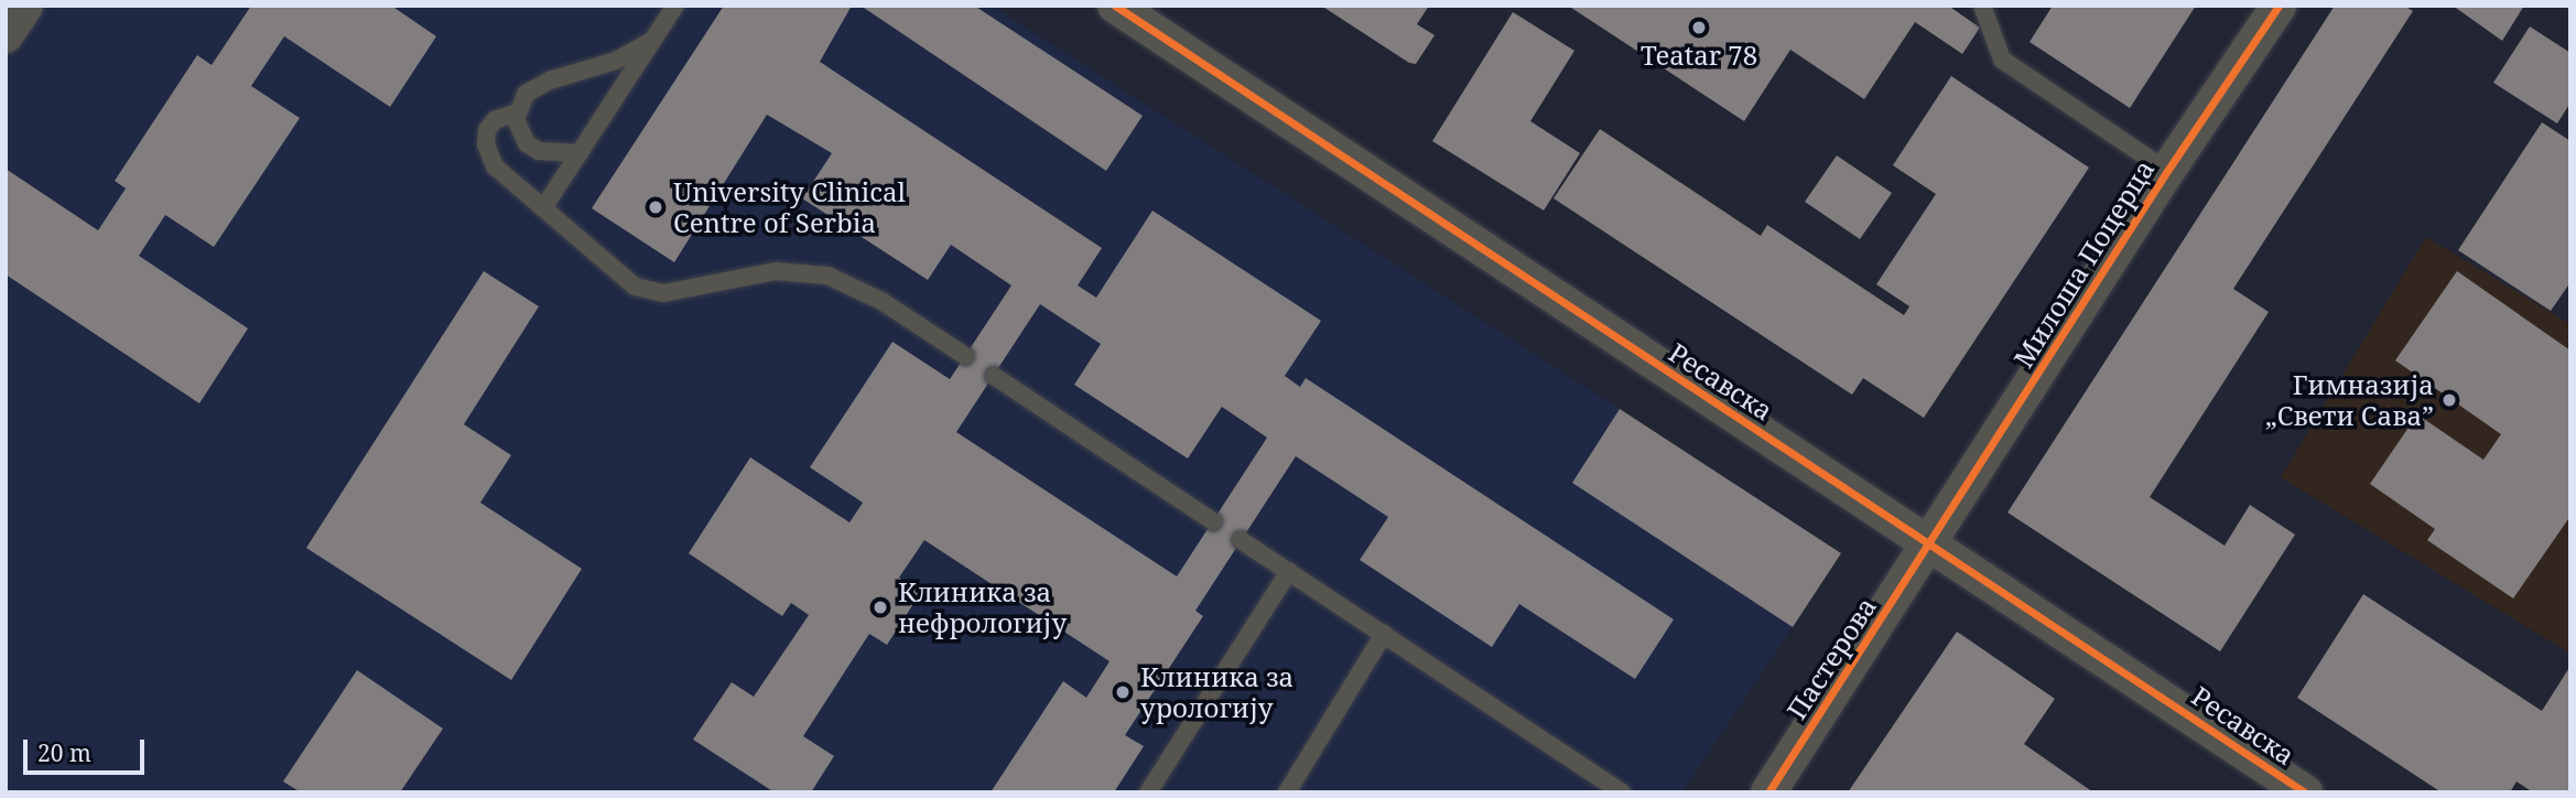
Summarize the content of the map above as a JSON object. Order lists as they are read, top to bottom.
{
  "streets": {
    "street": ["Милоша Поцерца", "Ресавска", "Пастерова"]
  },
  "crossings": [
    ["Милоша Поцерца", "Ресавска"],
    ["Милоша Поцерца", "Пастерова"],
    ["Ресавска", "Пастерова"]
  ],
  "places": [
    "Teatar 78",
    "University Clinical Centre of Serbia",
    "Гимназија „Свети Сава”",
    "Клиника за нефрологију",
    "Клиника за урологију"
  ],
  "scale_bar": "20 m"
}
